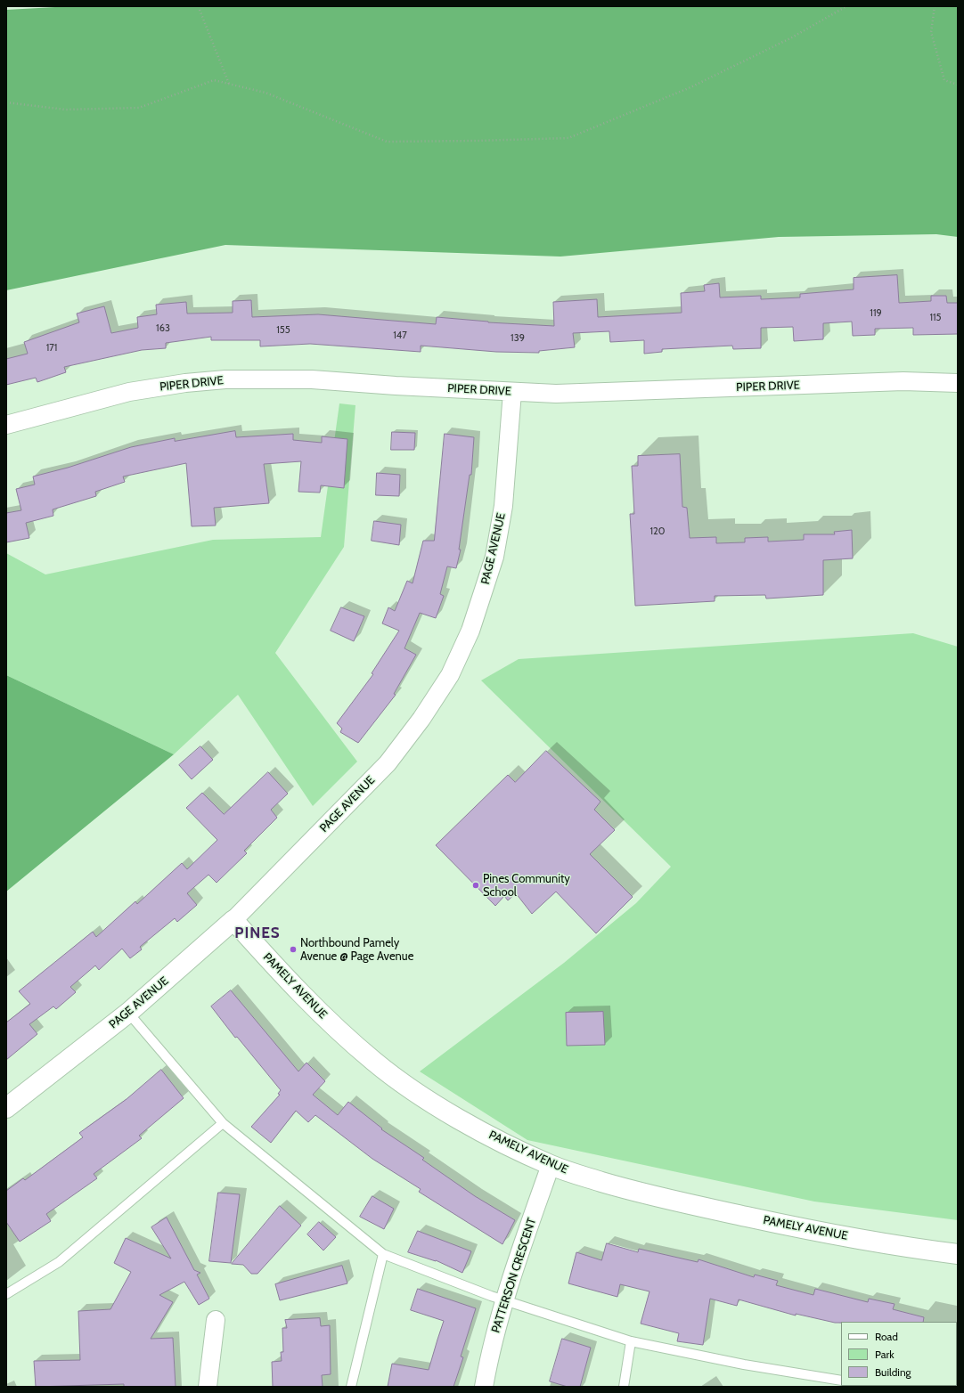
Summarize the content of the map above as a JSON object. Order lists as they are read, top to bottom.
{
  "streets": {
    "street": [
      "PIPER DRIVE",
      "PAGE AVENUE",
      "PAMELY AVENUE",
      "PATTERSON CRESCENT"
    ]
  },
  "crossings": [
    ["PIPER DRIVE", "PAGE AVENUE"],
    ["PAGE AVENUE", "PAMELY AVENUE"],
    ["PAMELY AVENUE", "PATTERSON CRESCENT"]
  ],
  "districts": ["PINES"],
  "places": ["Pines Community School", "Northbound Pamely Avenue @ Page Avenue"],
  "house_numbers": [
    "119",
    "115",
    "163",
    "155",
    "147",
    "139",
    "171",
    "120"
  ],
  "legend": ["Road", "Park", "Building"]
}
